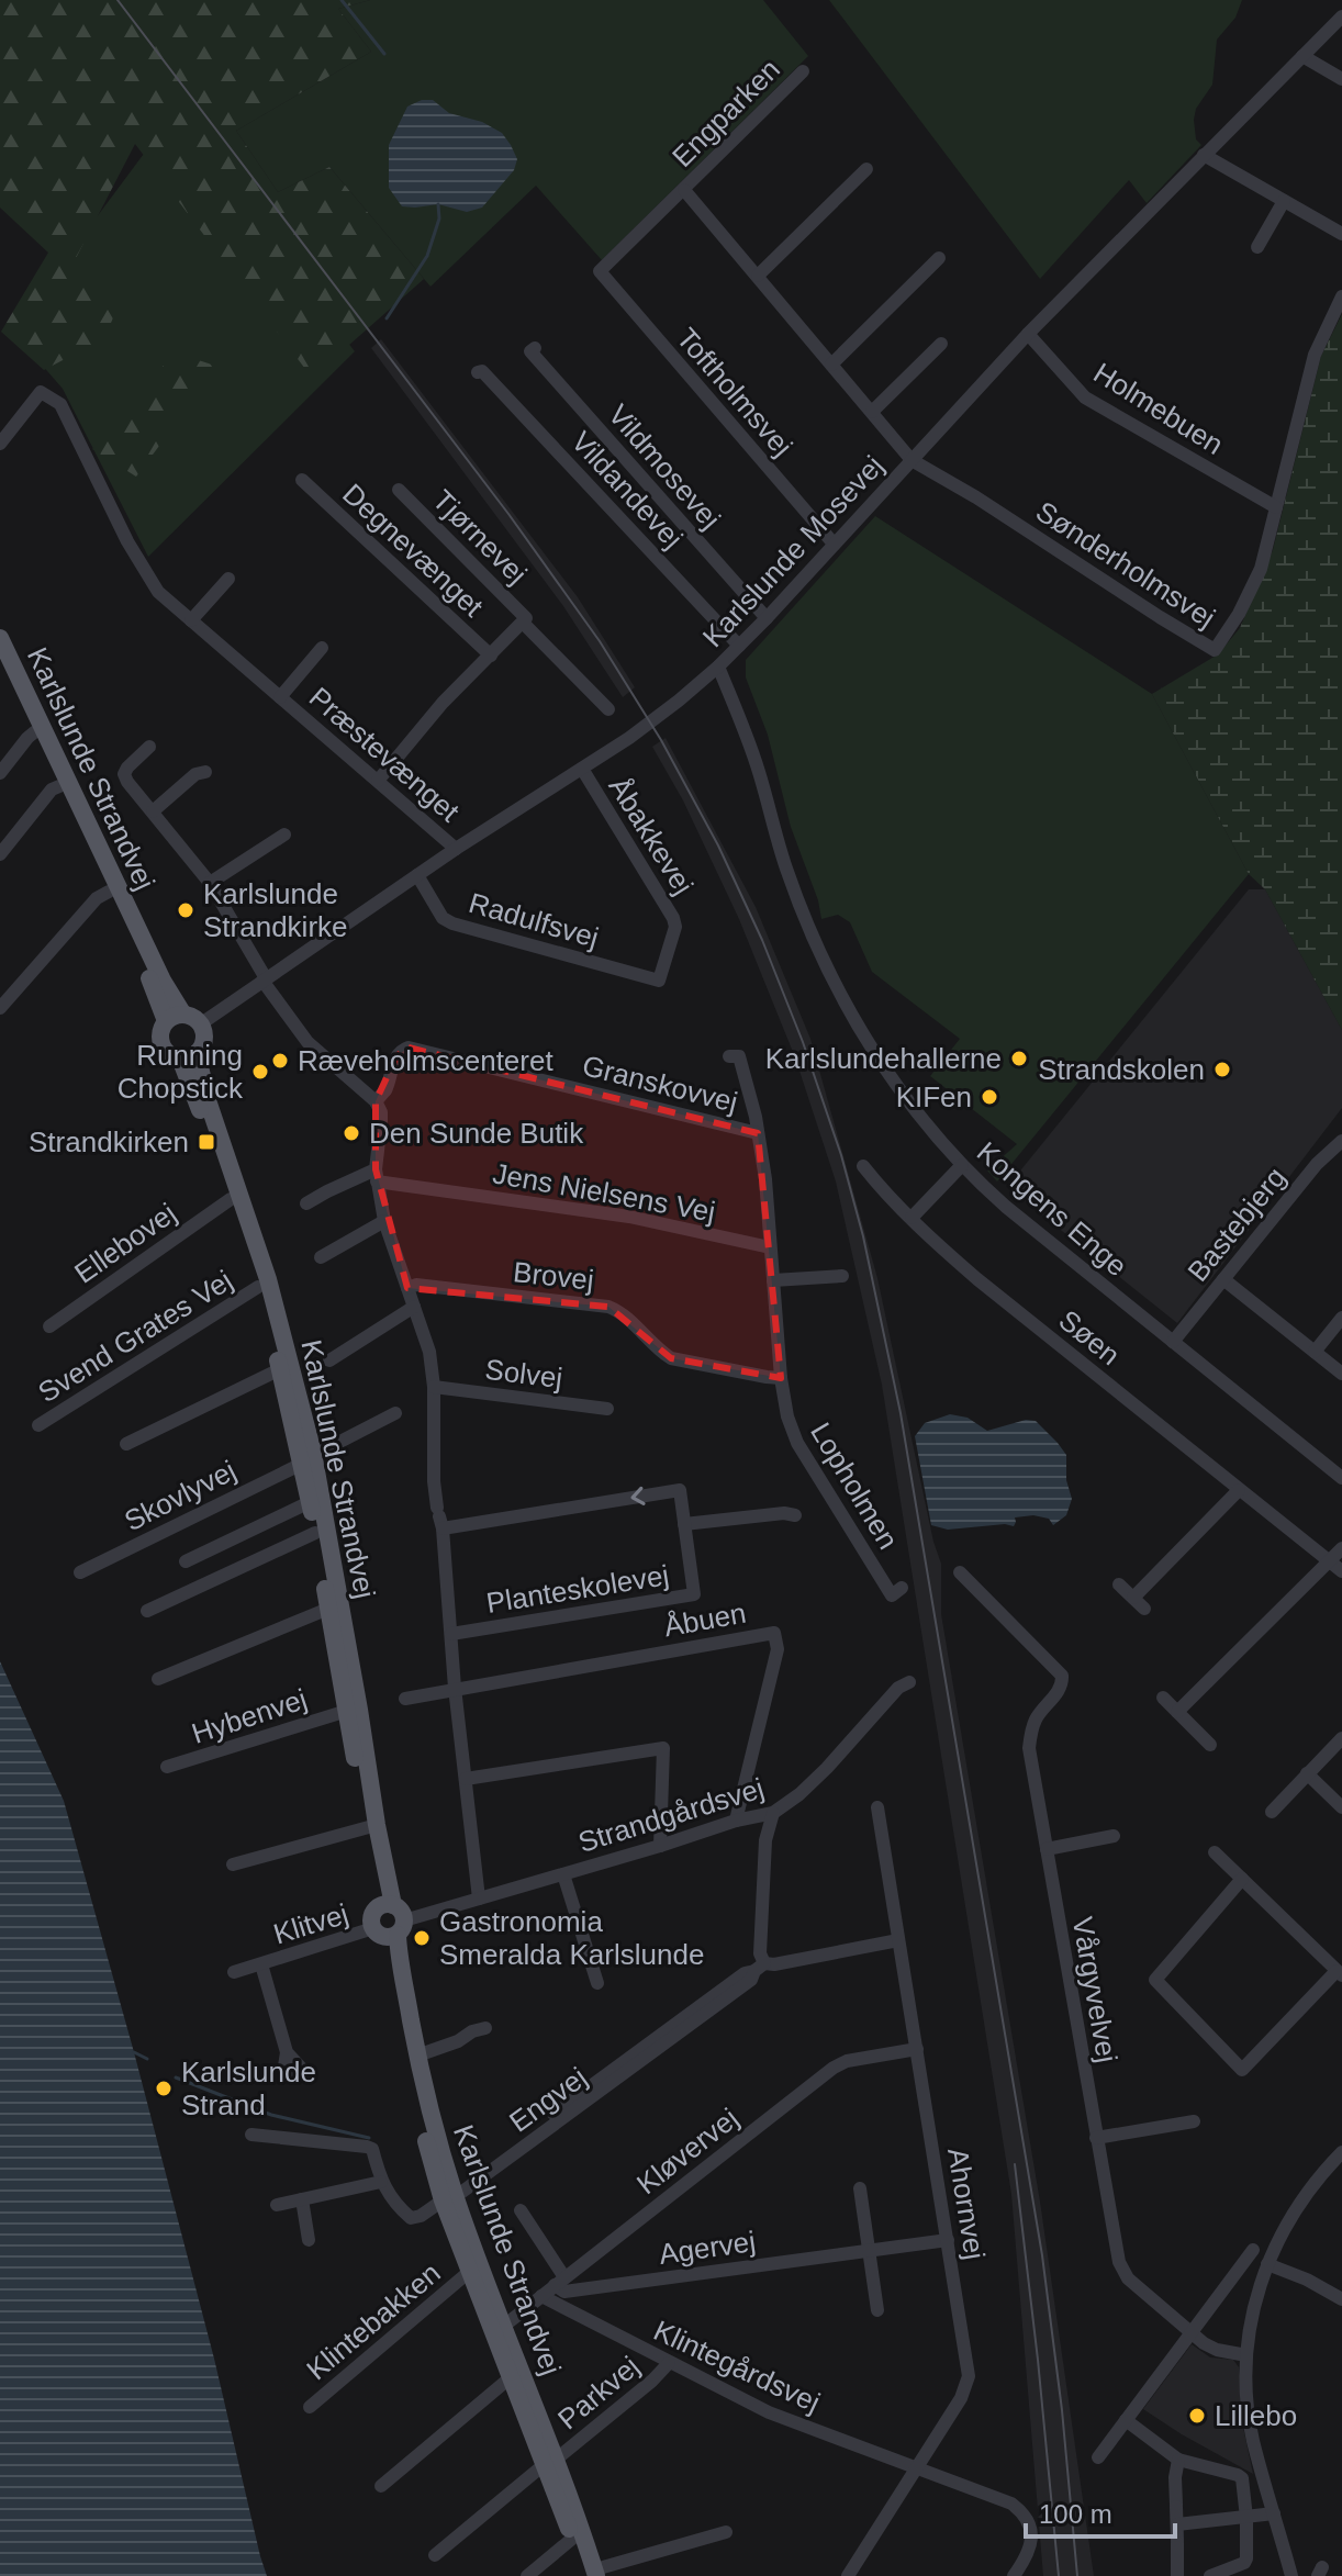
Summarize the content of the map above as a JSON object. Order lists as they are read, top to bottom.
{
  "streets": {
    "main road": ["Karlslunde Strandvej"],
    "street": [
      "Engparken",
      "Toftholmsvej",
      "Holmebuen",
      "Vildmosevej",
      "Vildandevej",
      "Tjørnevej",
      "Degnevænget",
      "Karlslunde Mosevej",
      "Sønderholmsvej",
      "Præstevænget",
      "Åbakkevej",
      "Radulfsvej",
      "Granskovvej",
      "Jens Nielsens Vej",
      "Kongens Enge",
      "Bastebjerg",
      "Ellebovej",
      "Brovej",
      "Svend Grates Vej",
      "Søen",
      "Solvej",
      "Lopholmen",
      "Skovlyvej",
      "Planteskolevej",
      "Åbuen",
      "Hybenvej",
      "Strandgårdsvej",
      "Klitvej",
      "Vårgyvelvej",
      "Engvej",
      "Kløvervej",
      "Ahornvej",
      "Agervej",
      "Klintebakken",
      "Klintegårdsvej",
      "Parkvej"
    ]
  },
  "crossings": [
    ["Engparken", "Toftholmsvej"],
    ["Engparken", "Karlslunde Mosevej"],
    ["Engparken", "Sønderholmsvej"],
    ["Toftholmsvej", "Karlslunde Mosevej"],
    ["Holmebuen", "Karlslunde Mosevej"],
    ["Holmebuen", "Sønderholmsvej"],
    ["Vildmosevej", "Karlslunde Mosevej"],
    ["Vildandevej", "Karlslunde Mosevej"],
    ["Karlslunde Mosevej", "Sønderholmsvej"],
    ["Karlslunde Mosevej", "Præstevænget"],
    ["Karlslunde Mosevej", "Karlslunde Strandvej"],
    ["Karlslunde Mosevej", "Åbakkevej"],
    ["Karlslunde Mosevej", "Radulfsvej"],
    ["Karlslunde Mosevej", "Kongens Enge"],
    ["Karlslunde Strandvej", "Ellebovej"],
    ["Karlslunde Strandvej", "Svend Grates Vej"],
    ["Karlslunde Strandvej", "Skovlyvej"],
    ["Karlslunde Strandvej", "Hybenvej"],
    ["Karlslunde Strandvej", "Strandgårdsvej"],
    ["Karlslunde Strandvej", "Klitvej"],
    ["Karlslunde Strandvej", "Engvej"],
    ["Karlslunde Strandvej", "Kløvervej"],
    ["Karlslunde Strandvej", "Klintebakken"],
    ["Karlslunde Strandvej", "Parkvej"],
    ["Åbakkevej", "Radulfsvej"],
    ["Granskovvej", "Lopholmen"],
    ["Jens Nielsens Vej", "Lopholmen"],
    ["Kongens Enge", "Bastebjerg"],
    ["Brovej", "Lopholmen"],
    ["Åbuen", "Strandgårdsvej"],
    ["Strandgårdsvej", "Klitvej"],
    ["Kløvervej", "Ahornvej"],
    ["Kløvervej", "Agervej"],
    ["Kløvervej", "Klintegårdsvej"],
    ["Ahornvej", "Agervej"],
    ["Ahornvej", "Klintegårdsvej"],
    ["Klintegårdsvej", "Parkvej"]
  ],
  "places": {
    "other": [
      "Karlslunde Strandkirke",
      "Karlslundehallerne",
      "Ræveholmscenteret",
      "Strandskolen",
      "Running Chopstick",
      "KIFen",
      "Den Sunde Butik",
      "Gastronomia Smeralda Karlslunde",
      "Karlslunde Strand",
      "Lillebo"
    ],
    "transit": ["Strandkirken"]
  },
  "scale_bar": "100 m"
}
